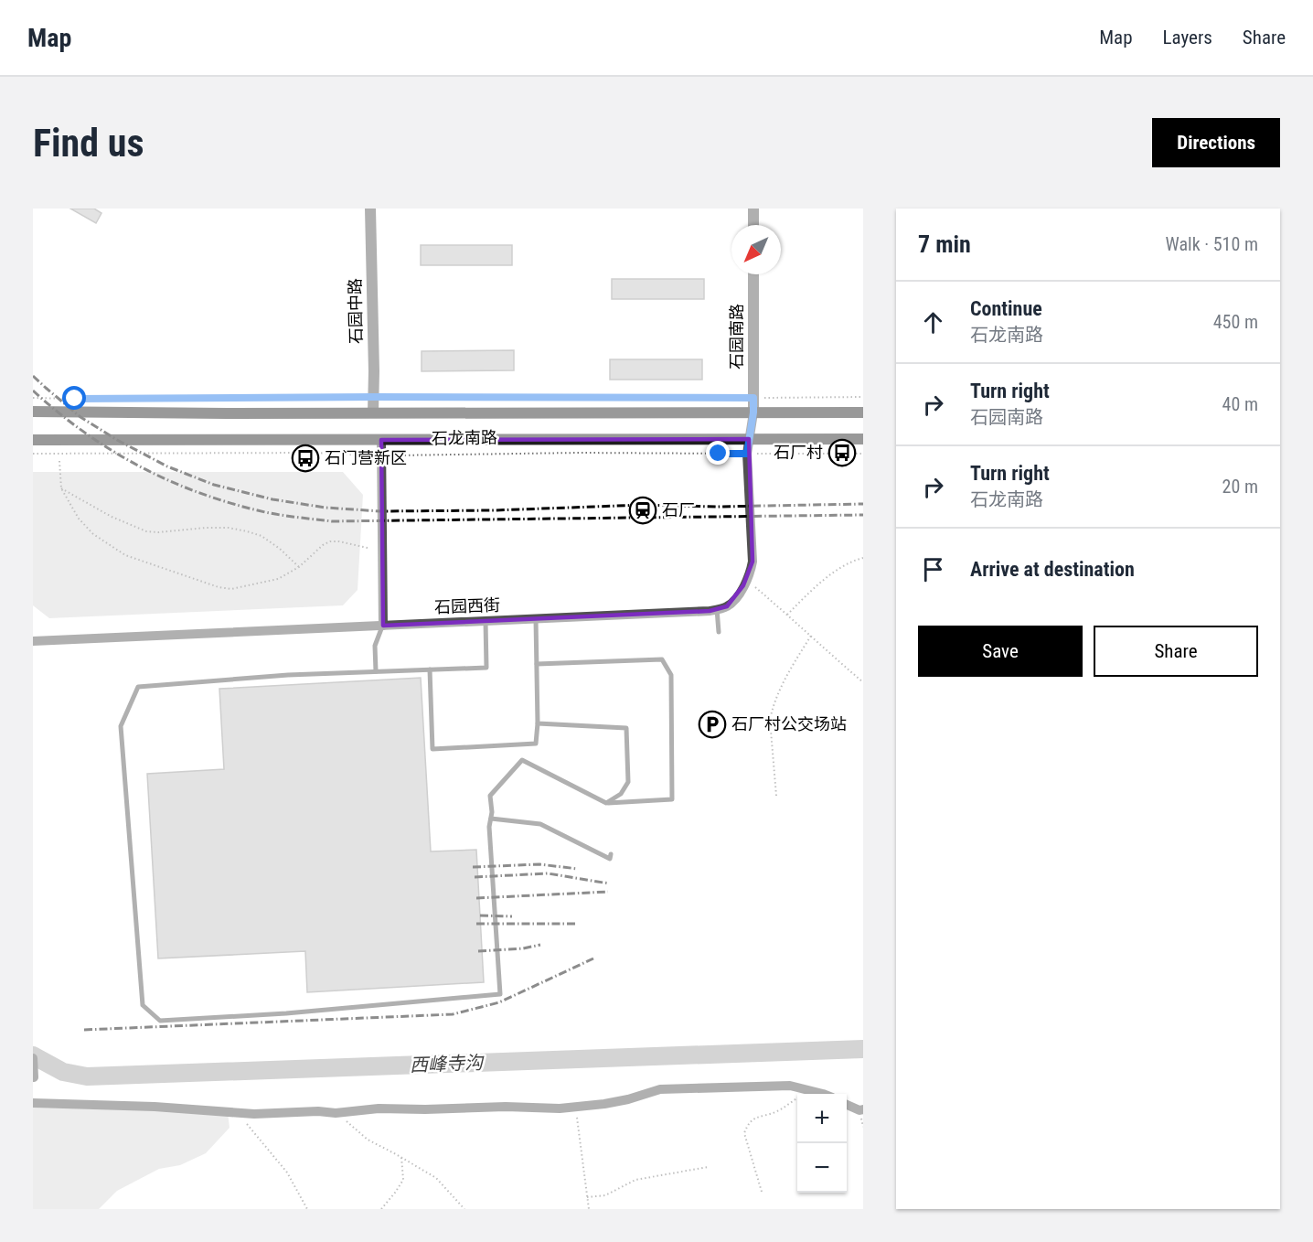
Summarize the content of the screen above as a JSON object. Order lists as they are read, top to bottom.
{
  "streets": {
    "main road": ["石龙南路"],
    "street": ["石园中路", "石园南路", "石园西街"]
  },
  "crossings": [
    ["石园中路", "石龙南路"],
    ["石园南路", "石龙南路"],
    ["石园南路", "石园西街"],
    ["石龙南路", "石园西街"]
  ],
  "water": ["西峰寺沟"],
  "places": {
    "bus stop": ["石厂村", "石门营新区"],
    "station": ["石厂"],
    "parking": ["石厂村公交场站"]
  },
  "north": "bottom left",
  "page": {
    "header": "Map",
    "nav": ["Map", "Layers", "Share"],
    "buttons": [
      "Directions",
      ["Save", "Share"]
    ],
    "title": "Find us",
    "heading": ["7 min", "Walk · 510 m"],
    "list": [
      ["Continue", "石龙南路", "450 m"],
      ["Turn right", "石园南路", "40 m"],
      ["Turn right", "石龙南路", "20 m"],
      "Arrive at destination"
    ],
    "map_buttons": ["+", "−"]
  }
}
